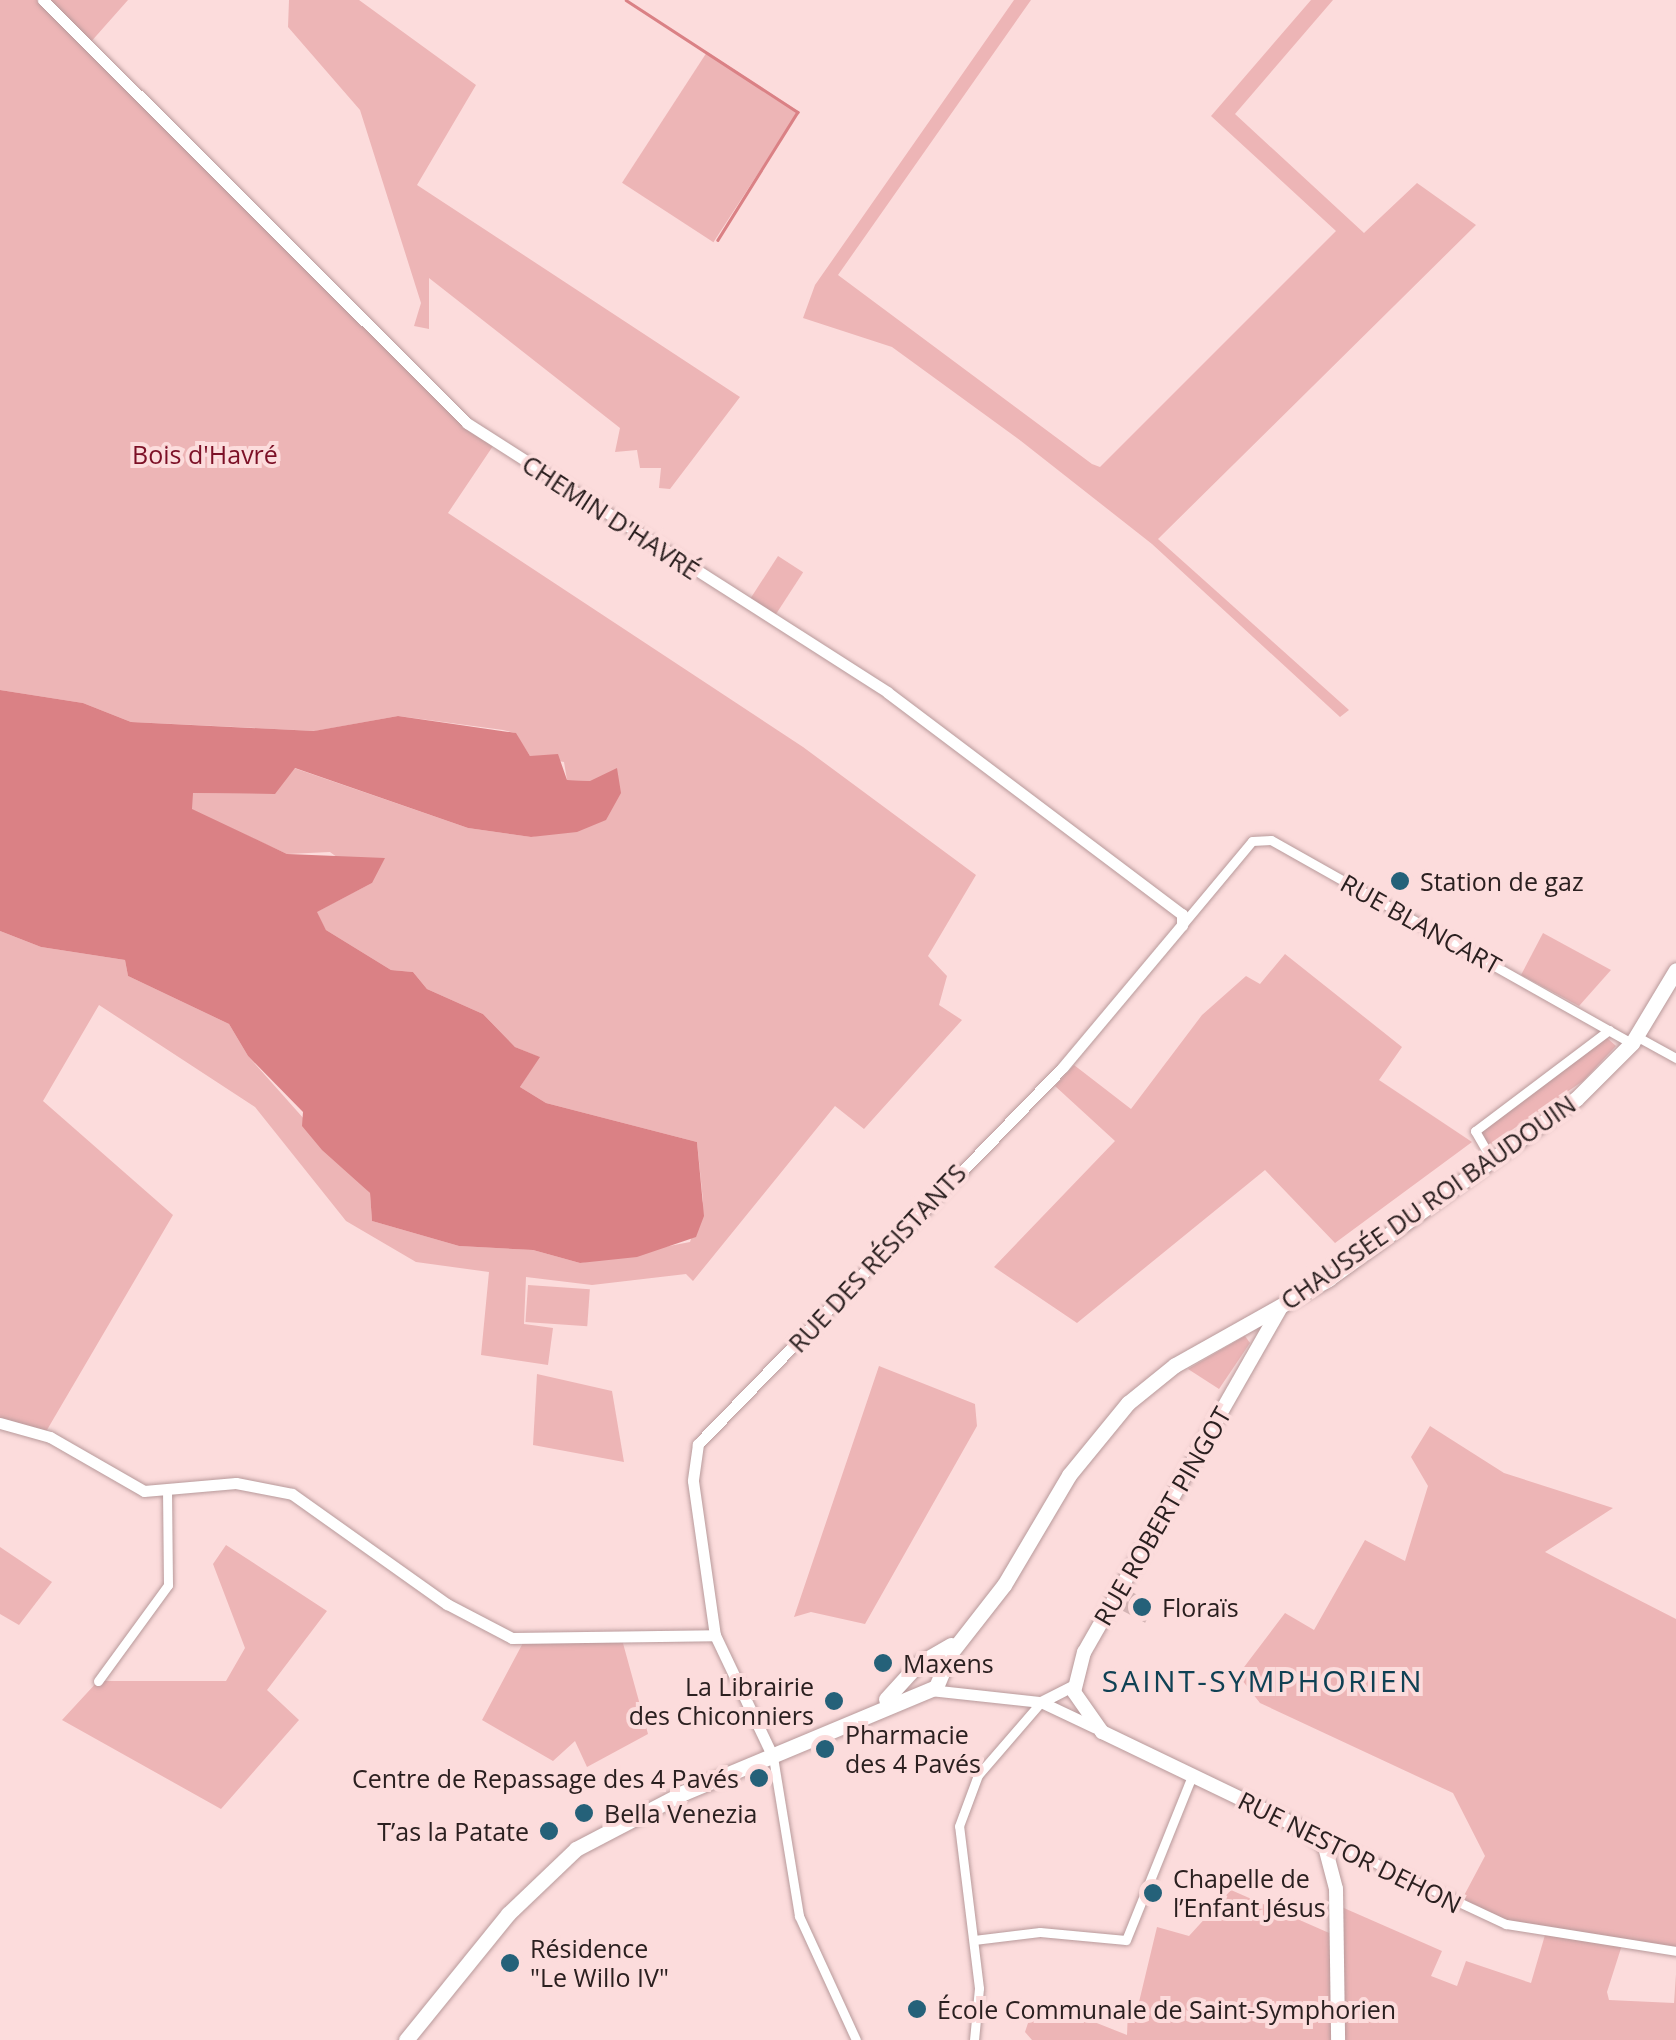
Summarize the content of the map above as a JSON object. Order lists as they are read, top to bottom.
{
  "streets": {
    "main road": ["CHAUSSÉE DU ROI BAUDOUIN", "RUE ROBERT PINGOT", "RUE NESTOR DEHON"],
    "street": ["CHEMIN D'HAVRÉ", "RUE BLANCART", "RUE DES RÉSISTANTS"]
  },
  "crossings": [
    ["CHEMIN D'HAVRÉ", "RUE BLANCART"],
    ["CHEMIN D'HAVRÉ", "RUE DES RÉSISTANTS"],
    ["RUE BLANCART", "CHAUSSÉE DU ROI BAUDOUIN"],
    ["RUE BLANCART", "RUE DES RÉSISTANTS"],
    ["CHAUSSÉE DU ROI BAUDOUIN", "RUE DES RÉSISTANTS"],
    ["CHAUSSÉE DU ROI BAUDOUIN", "RUE ROBERT PINGOT"],
    ["CHAUSSÉE DU ROI BAUDOUIN", "RUE NESTOR DEHON"]
  ],
  "districts": ["SAINT-SYMPHORIEN"],
  "parks": ["Bois d'Havré"],
  "places": [
    "Station de gaz",
    "Floraïs",
    "Maxens",
    "La Librairie des Chiconniers",
    "Pharmacie des 4 Pavés",
    "Centre de Repassage des 4 Pavés",
    "Bella Venezia",
    "T’as la Patate",
    "Chapelle de l’Enfant Jésus",
    "Résidence \"Le Willo IV\"",
    "École Communale de Saint-Symphorien"
  ]
}
